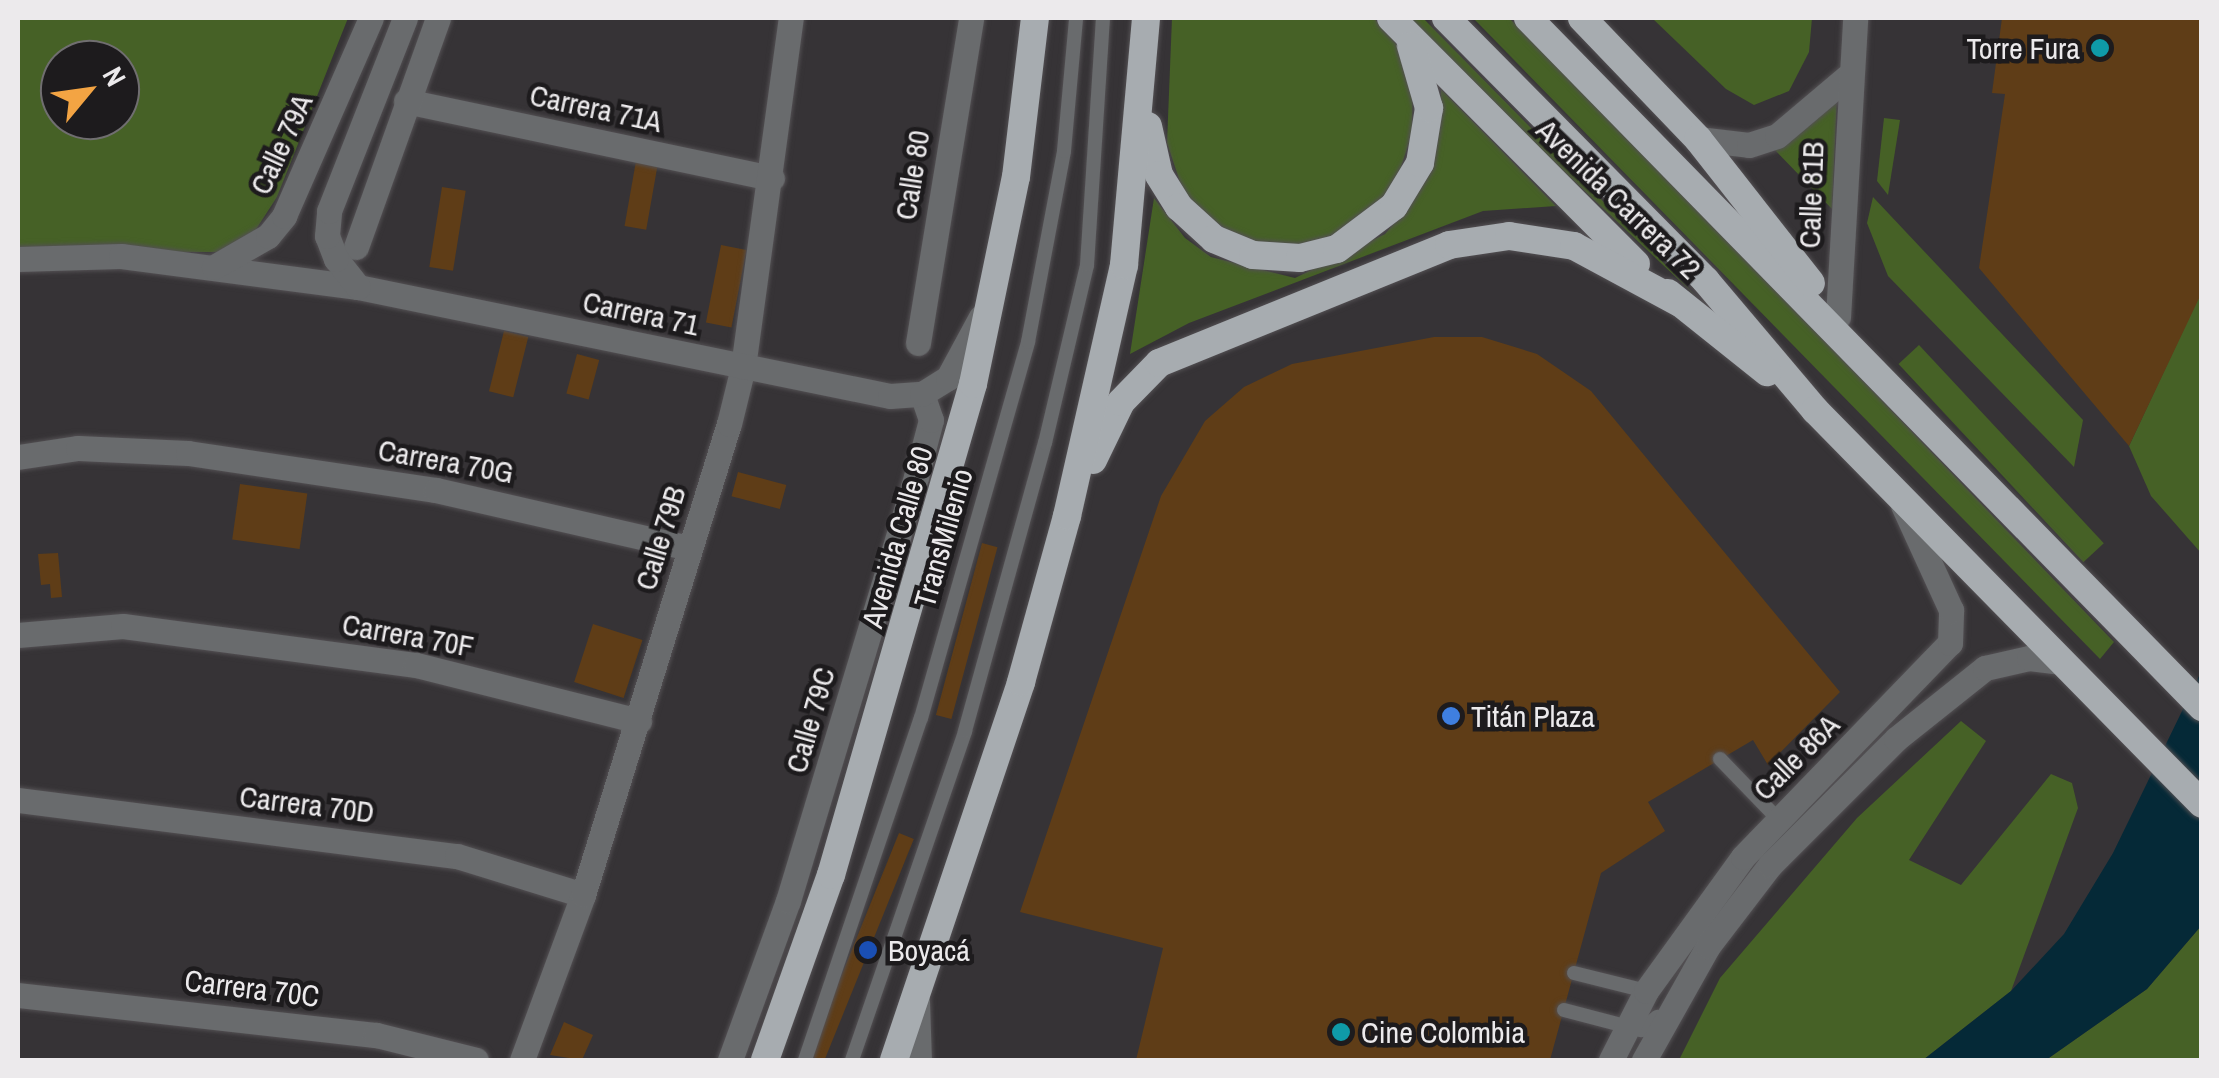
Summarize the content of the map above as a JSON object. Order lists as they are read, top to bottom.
{
  "streets": {
    "highway": ["Avenida Carrera 72", "Avenida Calle 80"],
    "street": [
      "Carrera 71A",
      "Calle 79A",
      "Calle 80",
      "Calle 81B",
      "Carrera 71",
      "Carrera 70G",
      "Calle 79B",
      "Carrera 70F",
      "Calle 79C",
      "Calle 86A",
      "Carrera 70D",
      "Carrera 70C"
    ],
    "lane": ["TransMilenio"]
  },
  "crossings": [
    ["Carrera 71A", "Calle 79B"],
    ["Calle 79A", "Carrera 71"],
    ["Calle 81B", "Avenida Carrera 72"],
    ["Avenida Carrera 72", "Calle 86A"],
    ["Carrera 71", "Calle 79B"],
    ["Carrera 71", "Calle 79C"],
    ["Carrera 70G", "Calle 79B"],
    ["Calle 79B", "Carrera 70F"],
    ["Calle 79B", "Carrera 70D"]
  ],
  "places": [
    "Torre Fura",
    "Titán Plaza",
    "Boyacá",
    "Cine Colombia"
  ],
  "north": "top right"
}
